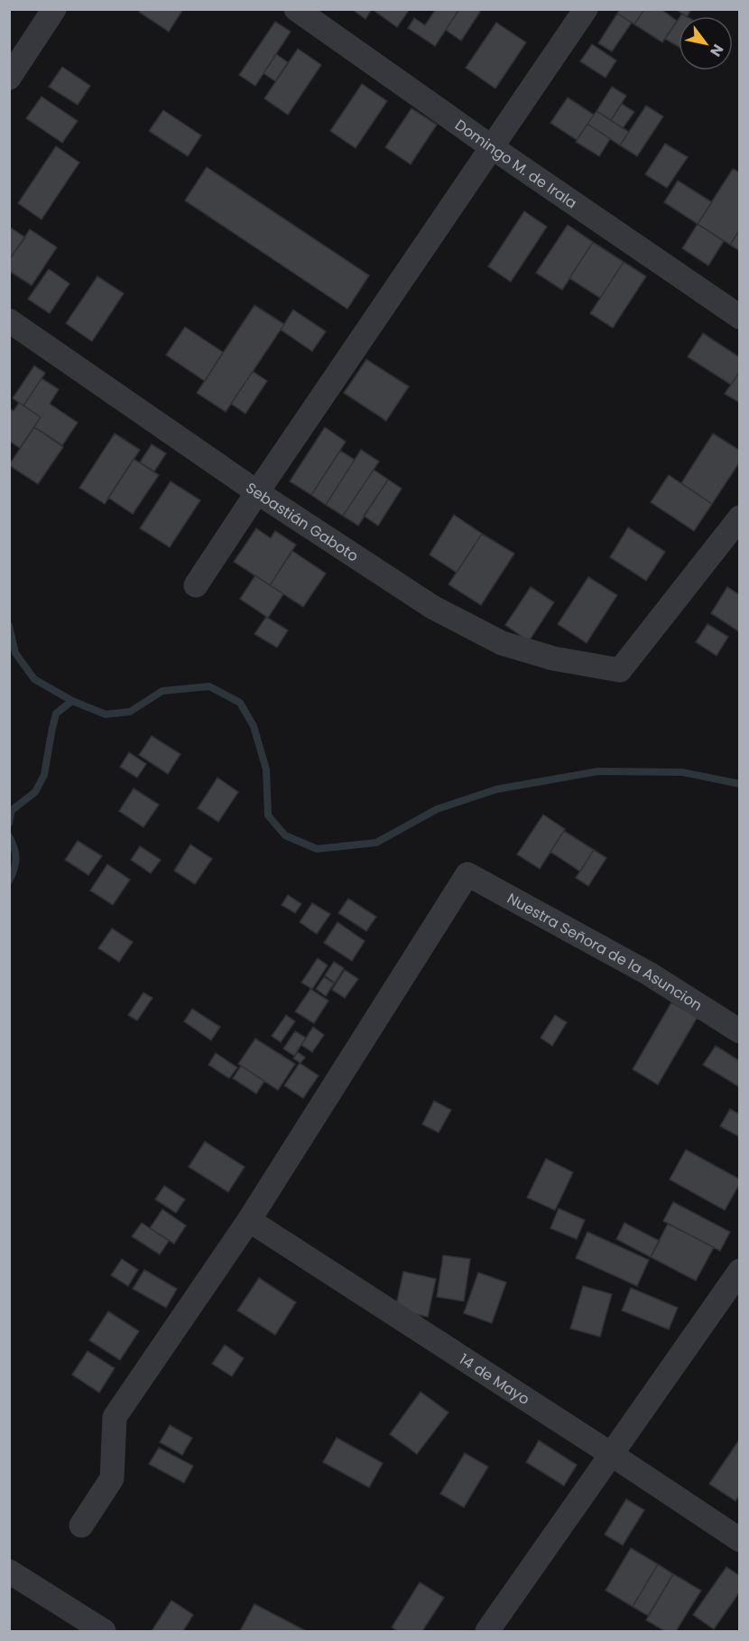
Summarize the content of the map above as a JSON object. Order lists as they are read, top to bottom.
{
  "streets": {
    "street": [
      "Domingo M. de Irala",
      "Sebastián Gaboto",
      "Nuestra Señora de la Asuncion",
      "14 de Mayo"
    ]
  },
  "crossings": [
    ["Nuestra Señora de la Asuncion", "14 de Mayo"]
  ],
  "north": "bottom right"
}
